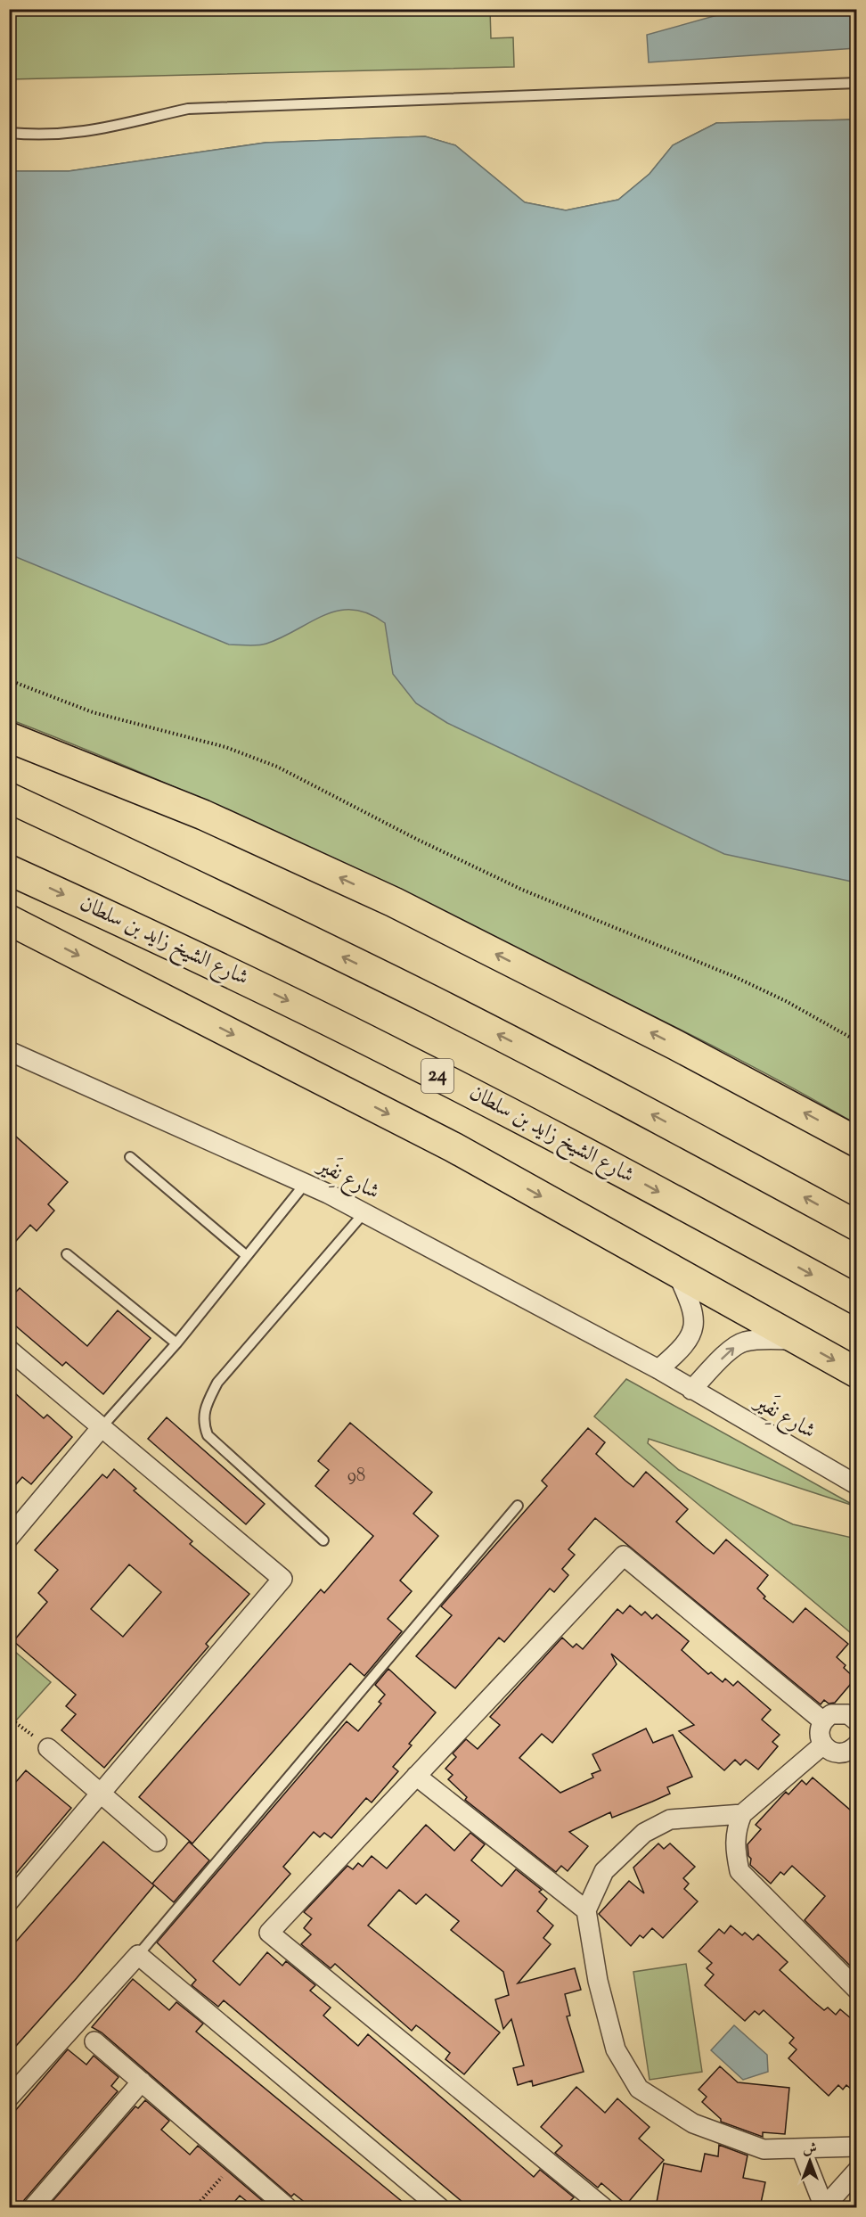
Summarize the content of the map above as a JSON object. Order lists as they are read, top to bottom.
{
  "streets": {
    "main road": ["شارع الشيخ زايد بن سلطان", "24"],
    "street": ["شارع نِفَير"]
  },
  "house_numbers": ["98"],
  "north": "top"
}
